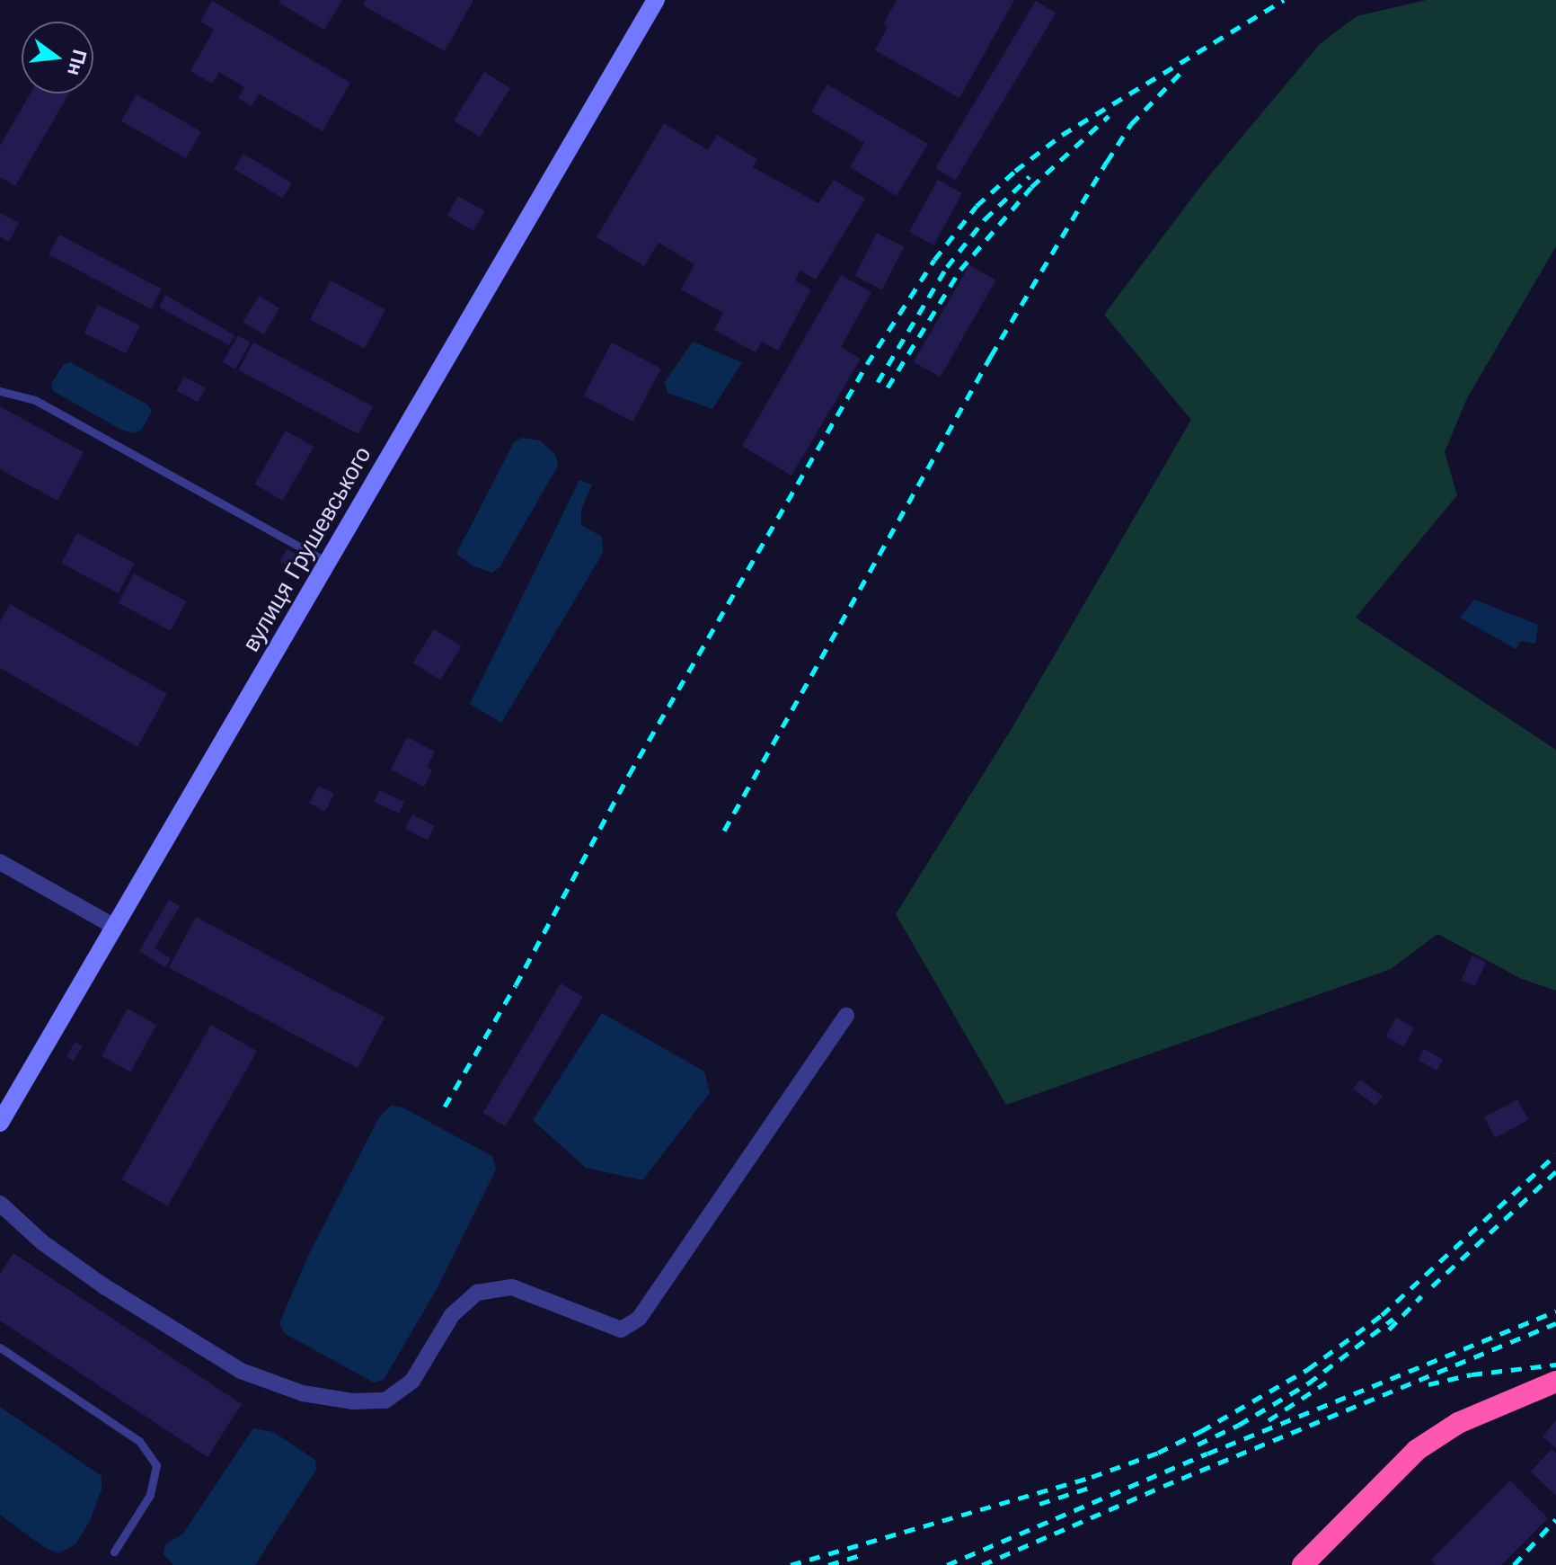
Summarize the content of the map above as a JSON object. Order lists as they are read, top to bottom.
{
  "streets": {
    "street": ["вулиця Грушевського"]
  },
  "north": "right"
}
